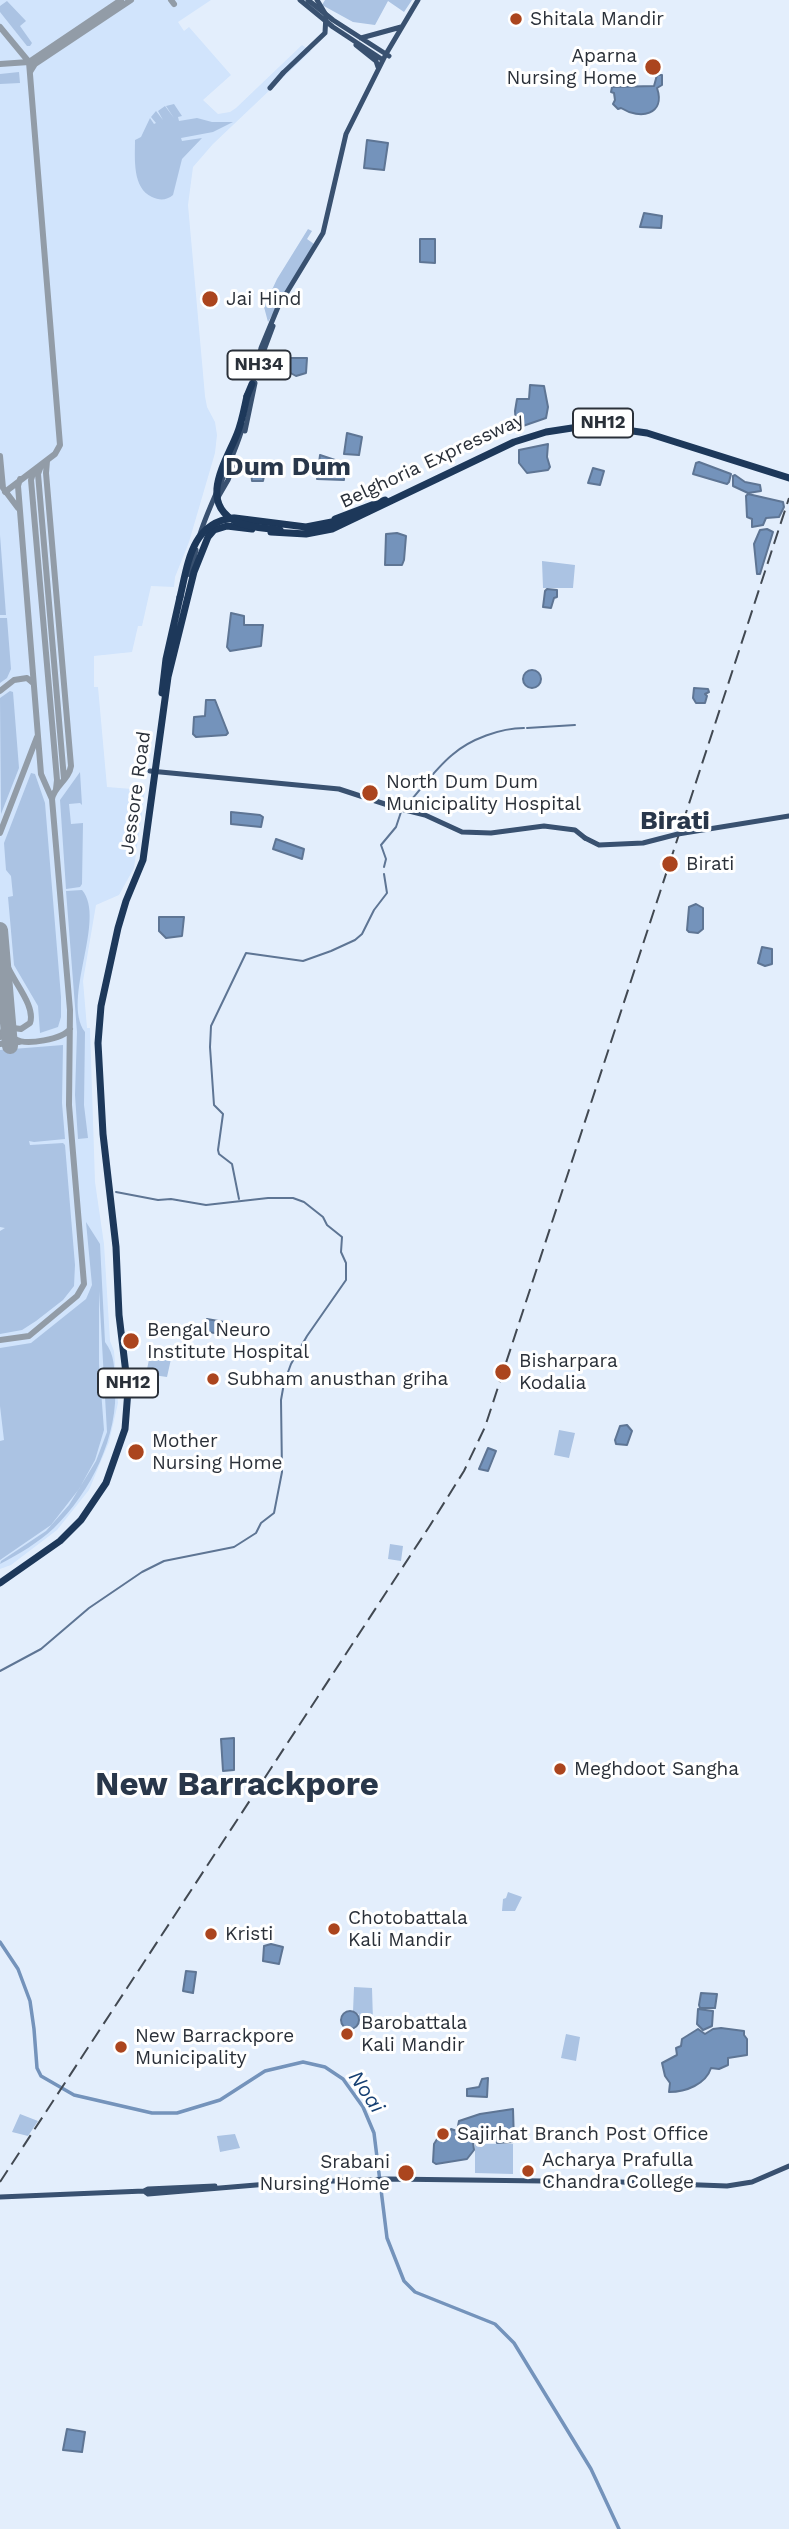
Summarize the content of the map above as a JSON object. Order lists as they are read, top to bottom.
{
  "streets": {
    "highway": ["NH12", "Belghoria Expressway", "Jessore Road"],
    "main road": ["NH34"]
  },
  "crossings": [
    ["NH12", "Belghoria Expressway"],
    ["NH12", "Jessore Road"],
    ["Belghoria Expressway", "Jessore Road"]
  ],
  "districts": ["Dum Dum", "Birati", "New Barrackpore"],
  "water": ["Noai"],
  "places": [
    "Shitala Mandir",
    "Aparna Nursing Home",
    "Jai Hind",
    "North Dum Dum Municipality Hospital",
    "Birati",
    "Bengal Neuro Institute Hospital",
    "Bisharpara Kodalia",
    "Subham anusthan griha",
    "Mother Nursing Home",
    "Meghdoot Sangha",
    "Chotobattala Kali Mandir",
    "Kristi",
    "Barobattala Kali Mandir",
    "New Barrackpore Municipality",
    "Sajirhat Branch Post Office",
    "Acharya Prafulla Chandra College",
    "Srabani Nursing Home"
  ]
}
